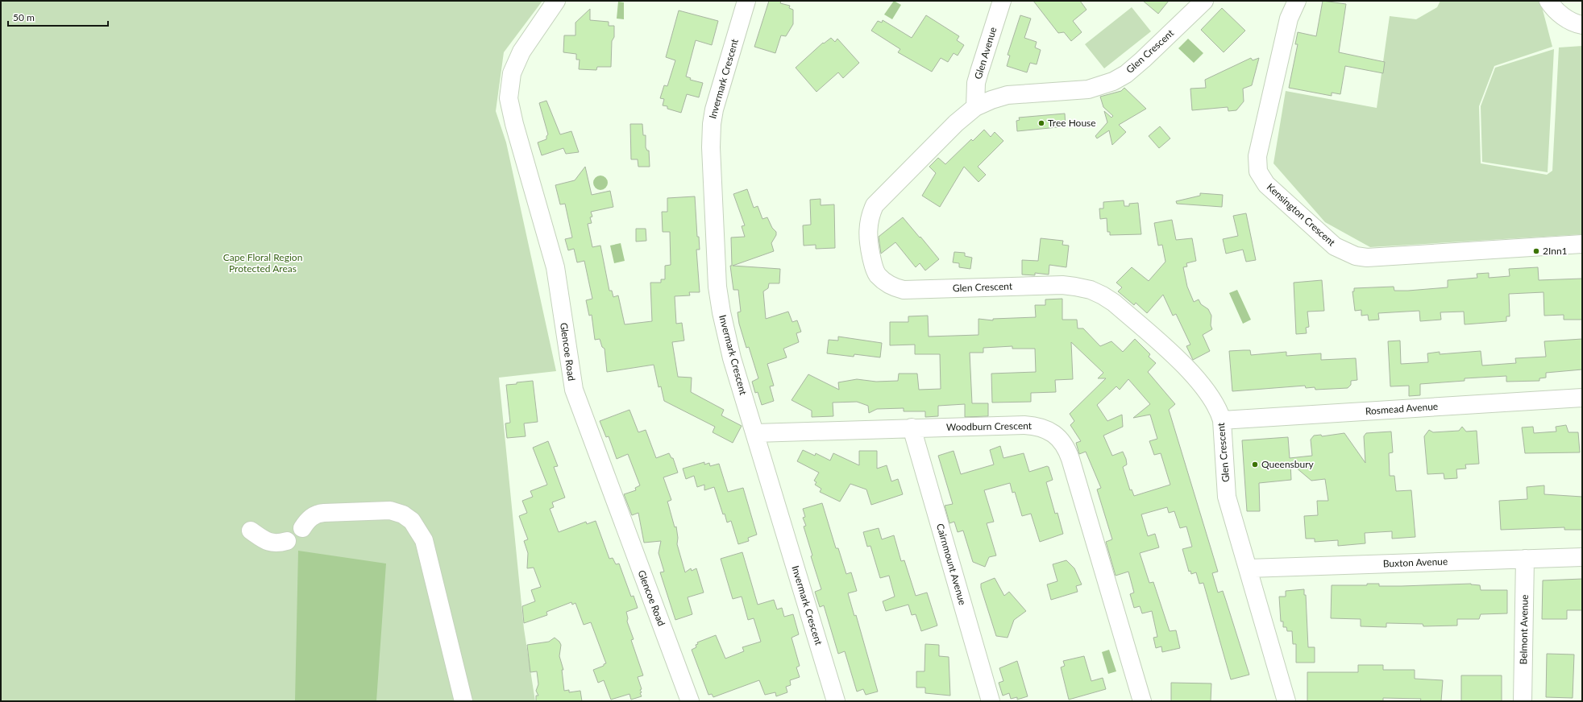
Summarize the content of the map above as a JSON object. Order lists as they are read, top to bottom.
{
  "streets": {
    "street": [
      "Glen Crescent",
      "Glen Avenue",
      "Invermark Crescent",
      "Kensington Crescent",
      "Glencoe Road",
      "Rosmead Avenue",
      "Woodburn Crescent",
      "Buxton Avenue",
      "Cairnmount Avenue",
      "Belmont Avenue"
    ]
  },
  "crossings": [
    ["Glen Crescent", "Glen Avenue"],
    ["Glen Crescent", "Rosmead Avenue"],
    ["Glen Crescent", "Buxton Avenue"],
    ["Invermark Crescent", "Woodburn Crescent"],
    ["Woodburn Crescent", "Cairnmount Avenue"],
    ["Buxton Avenue", "Belmont Avenue"]
  ],
  "parks": ["Cape Floral Region Protected Areas"],
  "places": ["Tree House", "2Inn1", "Queensbury"],
  "scale_bar": "50 m"
}
